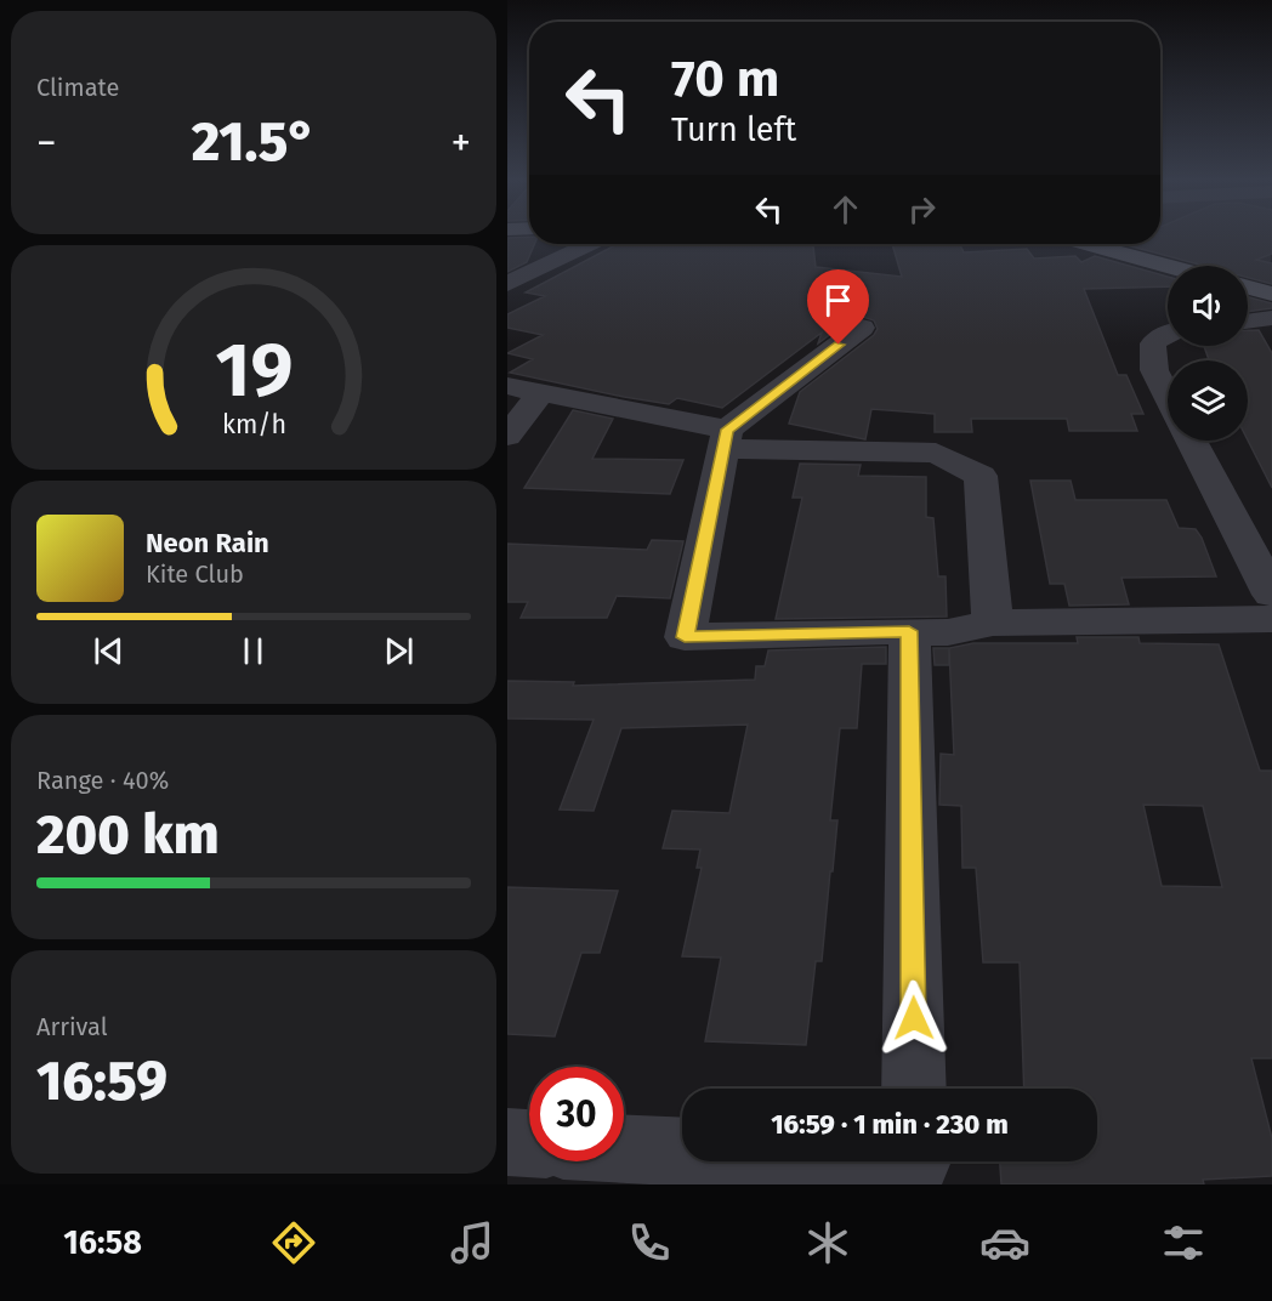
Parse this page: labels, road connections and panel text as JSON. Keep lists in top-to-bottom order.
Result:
{
  "page": {
    "tile": [
      "Climate",
      ["Range · 40%", "200 km"],
      ["Arrival", "16:59"]
    ],
    "turn": ["70 m", "Turn left"],
    "heat": ["−", "21.5°", "+"],
    "song": ["Neon Rain", "Kite Club"],
    "limit": "30",
    "trip": "16:59 · 1 min · 230 m",
    "tabs": "16:58",
    "gauge": ["19", "km/h"]
  }
}
